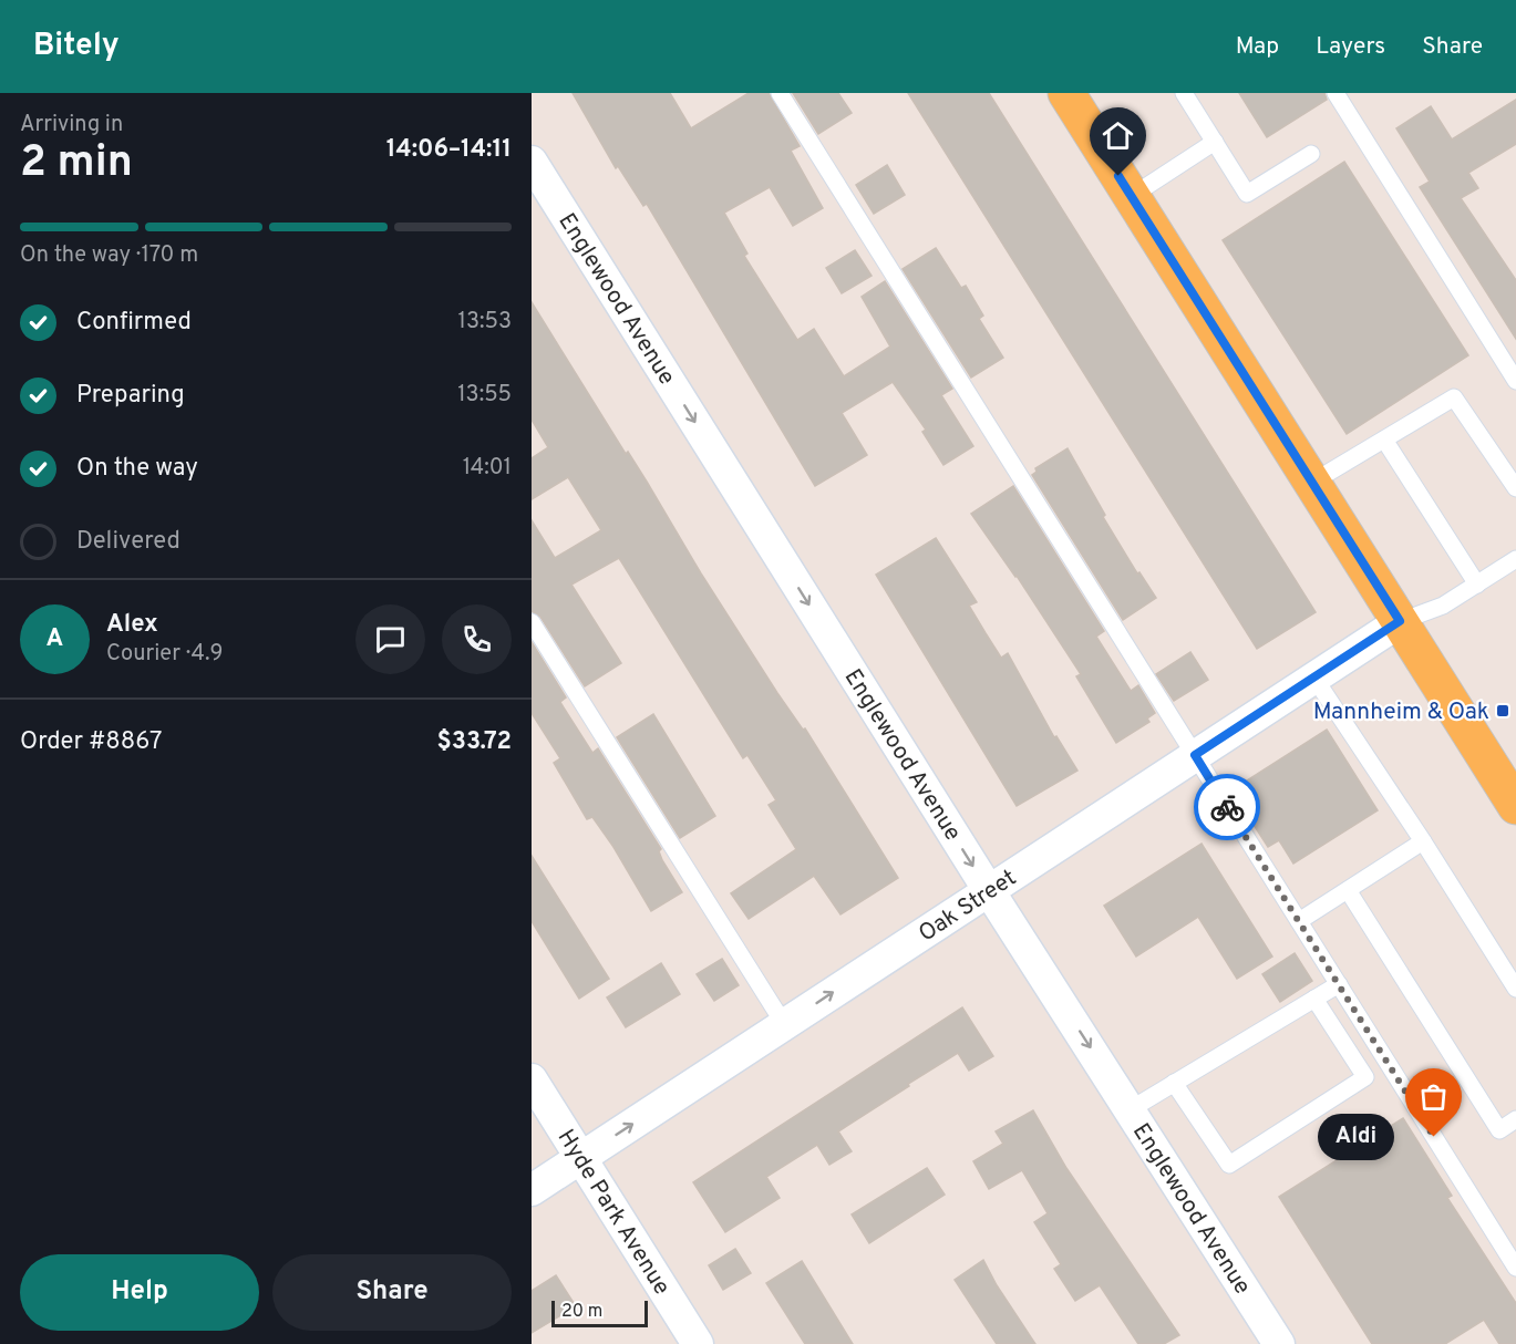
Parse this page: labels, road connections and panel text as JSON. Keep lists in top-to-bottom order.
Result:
{
  "streets": {
    "street": ["Englewood Avenue", "Oak Street", "Hyde Park Avenue"]
  },
  "crossings": [
    ["Englewood Avenue", "Oak Street"],
    ["Oak Street", "Hyde Park Avenue"]
  ],
  "one_way": ["Englewood Avenue", "Oak Street"],
  "places": {
    "transit": ["Mannheim & Oak"],
    "other": ["Aldi"]
  },
  "scale_bar": "20 m",
  "page": {
    "header": "Bitely",
    "nav": ["Map", "Layers", "Share"],
    "heading": ["2 min", "Arriving in", "14:06–14:11"],
    "panel": [
      "Alex",
      "Courier · 4.9",
      "Order #8867",
      "$33.72"
    ],
    "bar": "On the way · 170 m",
    "list": [
      ["Confirmed", "13:53"],
      ["Preparing", "13:55"],
      ["On the way", "14:01"],
      "Delivered"
    ],
    "round": "A",
    "bubble": "Aldi",
    "buttons": ["Help", "Share"],
    "scale": "20 m"
  }
}
